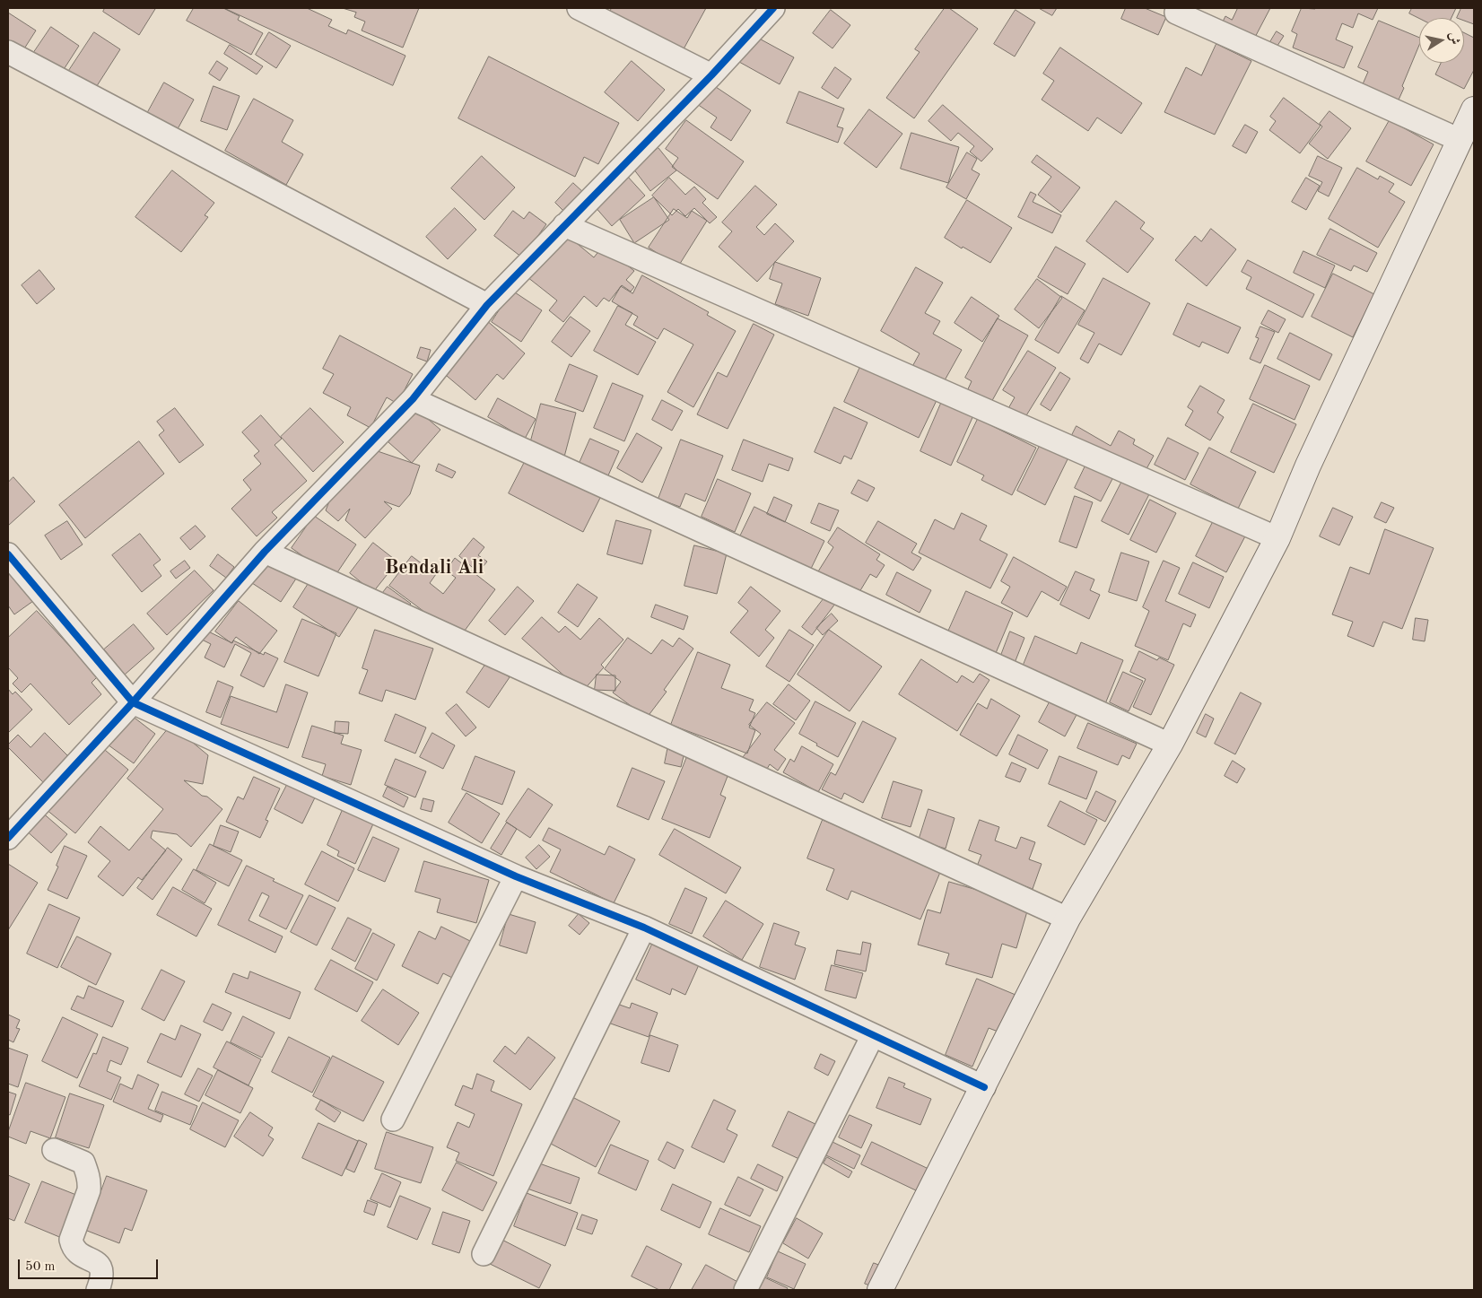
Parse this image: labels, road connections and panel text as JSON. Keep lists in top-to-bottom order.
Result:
{
  "districts": ["Bendali Ali"],
  "scale_bar": "50 m",
  "north": "right"
}
